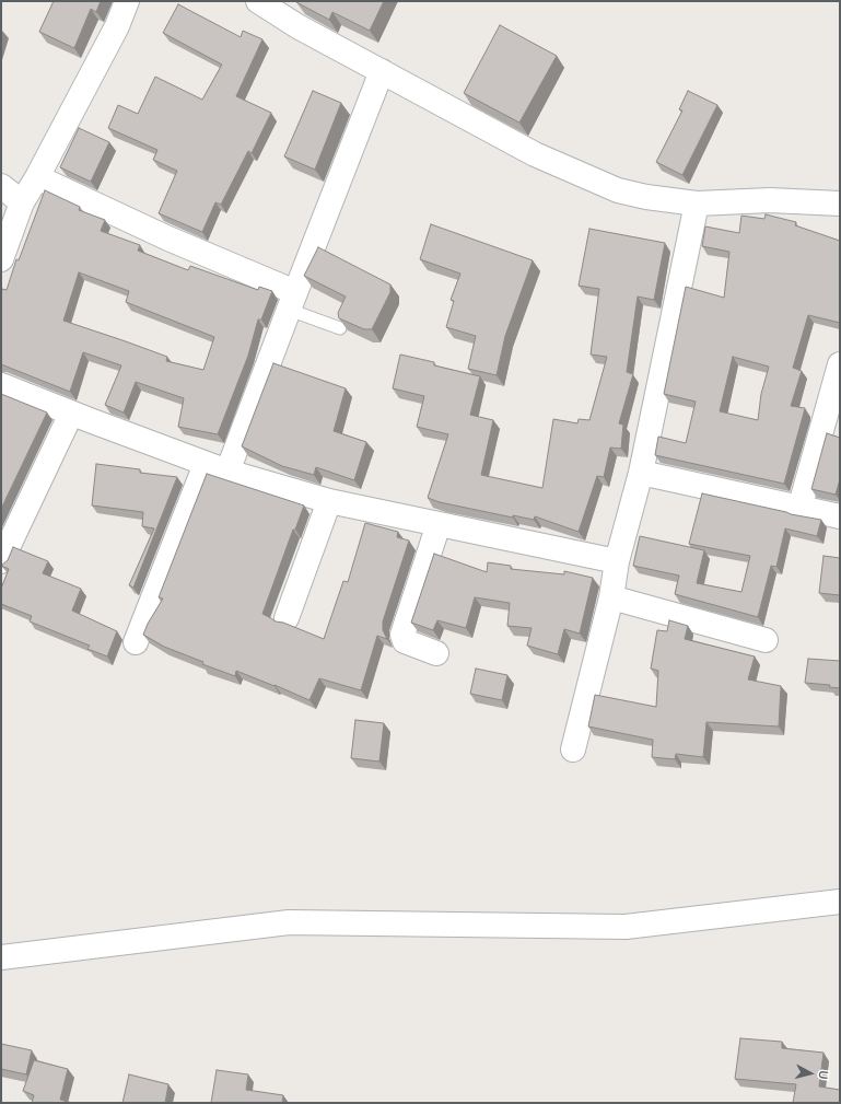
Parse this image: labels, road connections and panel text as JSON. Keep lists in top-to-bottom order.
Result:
{
  "north": "right"
}
